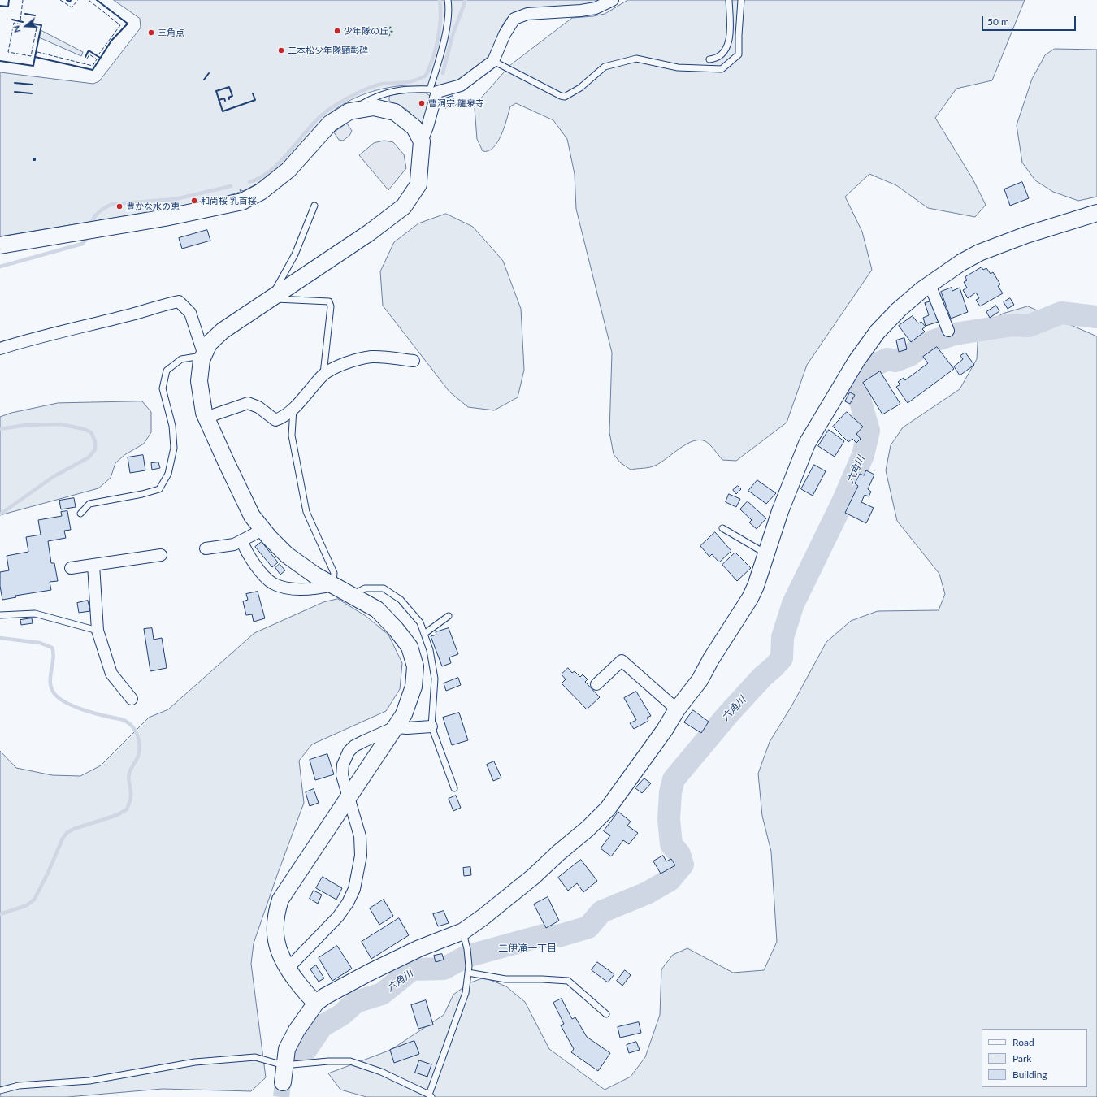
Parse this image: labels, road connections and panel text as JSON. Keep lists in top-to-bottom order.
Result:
{
  "districts": ["二伊滝一丁目"],
  "water": ["六角川"],
  "places": [
    "少年隊の丘",
    "三角点",
    "二本松少年隊顕彰碑",
    "曹洞宗 龍泉寺",
    "和尚桜 乳首桜",
    "豊かな水の恵"
  ],
  "legend": ["Road", "Park", "Building"],
  "scale_bar": "50 m",
  "north": "left"
}
